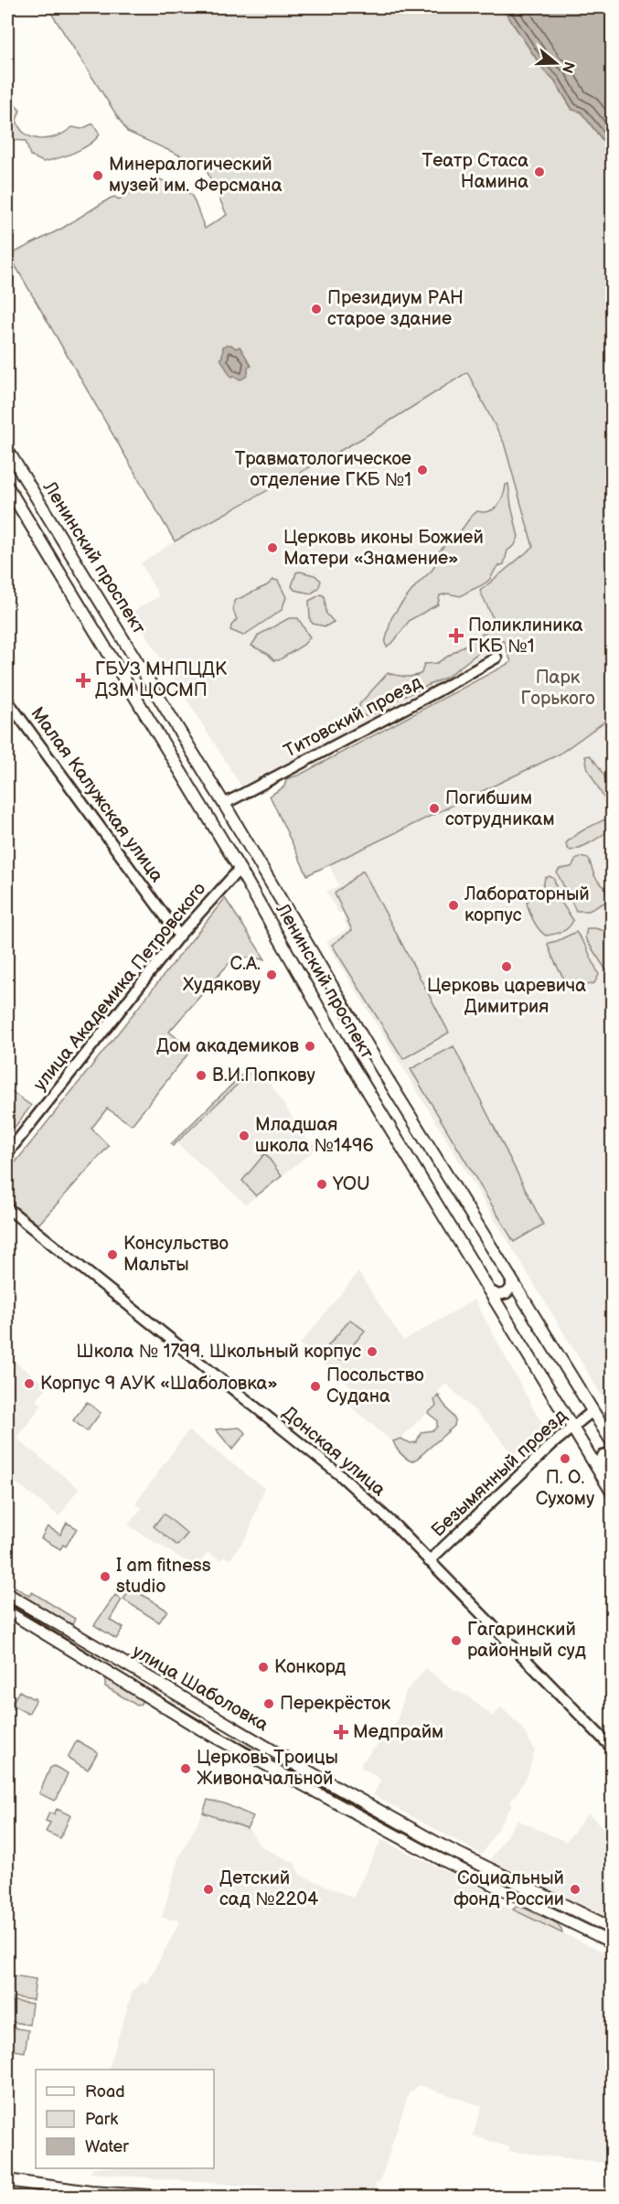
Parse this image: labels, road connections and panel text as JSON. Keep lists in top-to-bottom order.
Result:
{
  "streets": {
    "main road": ["Ленинский проспект", "улица Шаболовка"],
    "street": [
      "Титовский проезд",
      "Малая Калужская улица",
      "улица Академика Петровского",
      "Донская улица",
      "Безымянный проезд"
    ]
  },
  "crossings": [
    ["Ленинский проспект", "Титовский проезд"],
    ["Ленинский проспект", "улица Академика Петровского"],
    ["Ленинский проспект", "Безымянный проезд"],
    ["Малая Калужская улица", "улица Академика Петровского"],
    ["Донская улица", "Безымянный проезд"]
  ],
  "parks": ["Парк Горького"],
  "places": {
    "other": [
      "Театр Стаса Намина",
      "Минералогический музей им. Ферсмана",
      "Президиум РАН старое здание",
      "Травматологическое отделение ГКБ №1",
      "Церковь иконы Божией Матери «Знамение»",
      "Погибшим сотрудникам",
      "Лабораторный корпус",
      "Церковь царевича Димитрия",
      "С.А. Худякову",
      "Дом академиков",
      "В.И.Попкову",
      "Младшая школа №1496",
      "YOU",
      "Консульство Мальты",
      "Школа № 1799. Школьный корпус",
      "Корпус 9 АУК «Шаболовка»",
      "Посольство Судана",
      "П. О. Сухому",
      "I am fitness studio",
      "Гагаринский районный суд",
      "Конкорд",
      "Перекрёсток",
      "Церковь Троицы Живоначальной",
      "Детский сад №2204",
      "Социальный фонд России"
    ],
    "health": ["Поликлиника ГКБ №1", "ГБУЗ МНПЦДК ДЗМ ЦОСМП", "Медпрайм"]
  },
  "legend": ["Road", "Park", "Water"],
  "north": "right"
}
